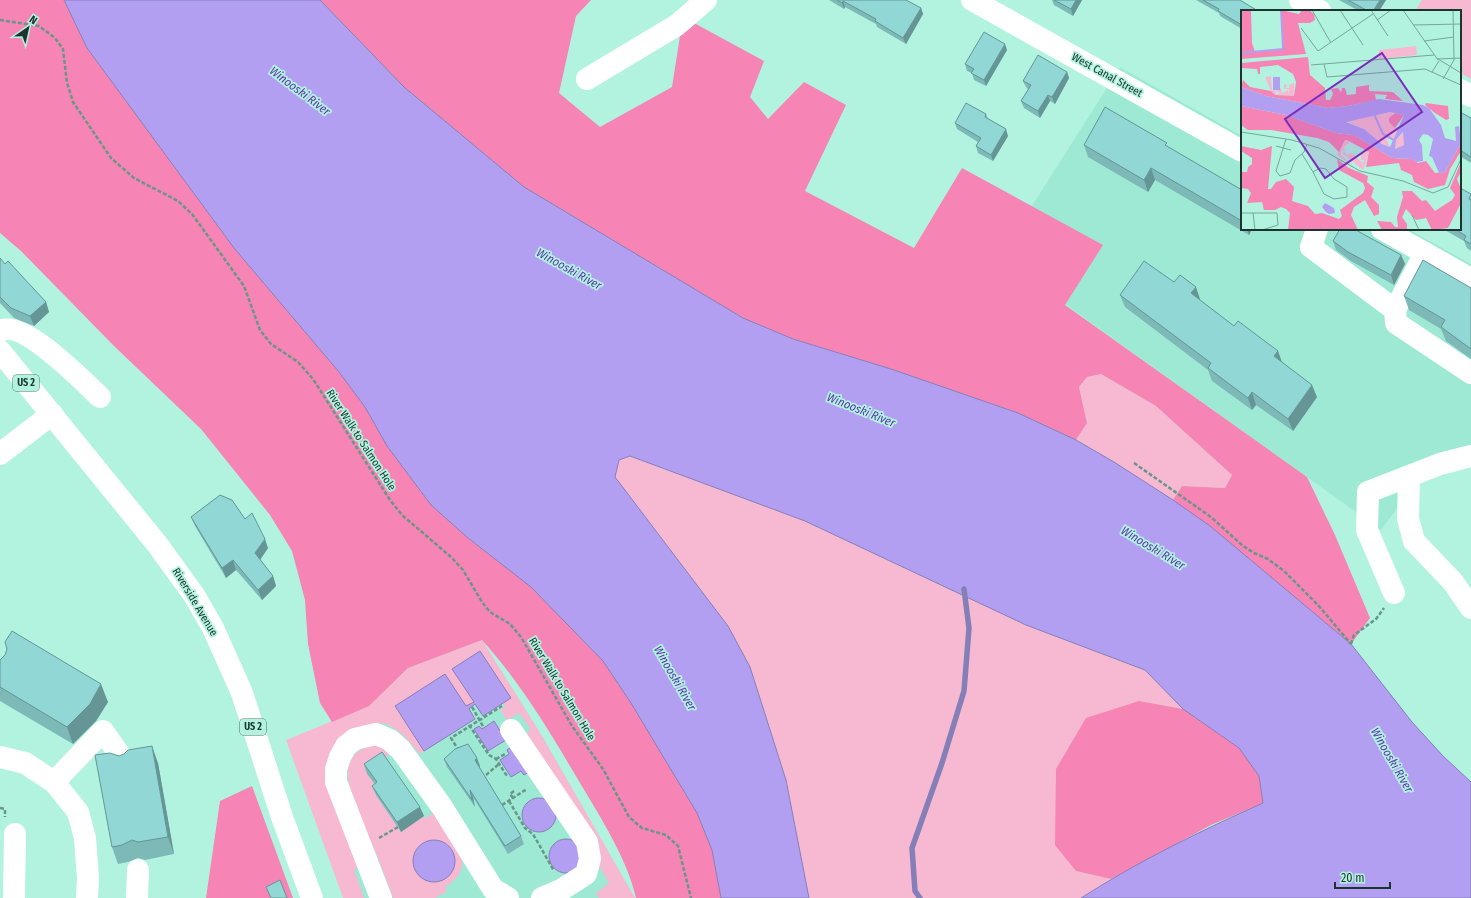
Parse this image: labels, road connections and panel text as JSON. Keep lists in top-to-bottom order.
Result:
{
  "streets": {
    "street": ["West Canal Street", "US 2", "Riverside Avenue"],
    "path": ["River Walk to Salmon Hole"]
  },
  "water": ["Winooski River"],
  "scale_bar": "20 m",
  "north": "top right"
}
